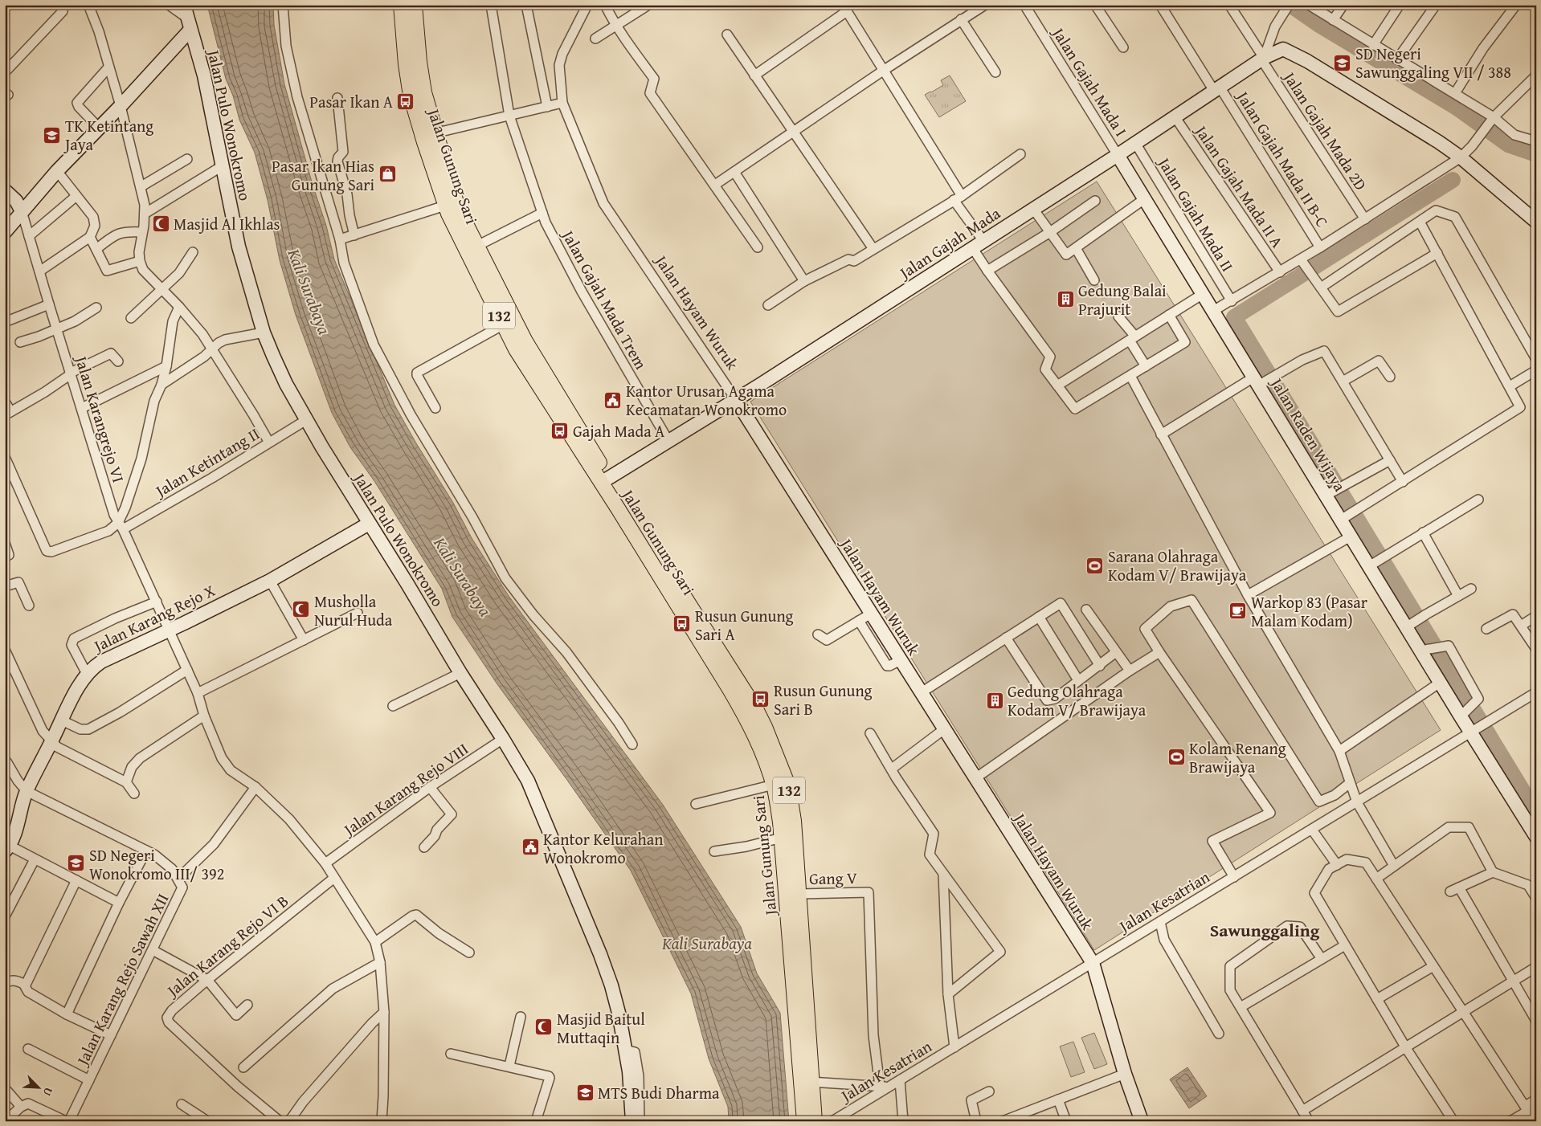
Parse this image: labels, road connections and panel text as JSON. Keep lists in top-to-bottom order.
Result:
{
  "streets": {
    "main road": ["Jalan Gunung Sari", "132"],
    "street": [
      "Jalan Gajah Mada I",
      "Jalan Pulo Wonokromo",
      "Jalan Gajah Mada 2D",
      "Jalan Gajah Mada II B-C",
      "Jalan Gajah Mada II A",
      "Jalan Gajah Mada II",
      "Jalan Gajah Mada",
      "Jalan Gajah Mada Trem",
      "Jalan Hayam Wuruk",
      "Jalan Karangrejo VI",
      "Jalan Raden Wijaya",
      "Jalan Ketintang II",
      "Jalan Karang Rejo X",
      "Jalan Karang Rejo VIII",
      "Gang V",
      "Jalan Kesatrian",
      "Jalan Karang Rejo VI B",
      "Jalan Karang Rejo Sawah XII"
    ]
  },
  "crossings": [
    ["Jalan Gajah Mada I", "Jalan Gajah Mada"],
    ["Jalan Gajah Mada I", "Jalan Raden Wijaya"],
    ["Jalan Pulo Wonokromo", "Jalan Ketintang II"],
    ["Jalan Pulo Wonokromo", "Jalan Karang Rejo X"],
    ["Jalan Pulo Wonokromo", "Jalan Karang Rejo VIII"],
    ["Jalan Gajah Mada 2D", "Jalan Gajah Mada"],
    ["Jalan Gajah Mada II B-C", "Jalan Gajah Mada"],
    ["Jalan Gunung Sari", "Jalan Gajah Mada"],
    ["Jalan Gunung Sari", "Gang V"],
    ["Jalan Gajah Mada II A", "Jalan Gajah Mada"],
    ["Jalan Gajah Mada II", "Jalan Gajah Mada"],
    ["Jalan Gajah Mada", "Jalan Gajah Mada Trem"],
    ["Jalan Gajah Mada", "Jalan Hayam Wuruk"],
    ["Jalan Gajah Mada", "Jalan Raden Wijaya"],
    ["Jalan Hayam Wuruk", "Jalan Kesatrian"],
    ["Jalan Karangrejo VI", "Jalan Ketintang II"],
    ["Jalan Karangrejo VI", "Jalan Karang Rejo X"],
    ["Jalan Karangrejo VI", "Jalan Karang Rejo VIII"],
    ["Jalan Karangrejo VI", "Jalan Karang Rejo VI B"],
    ["Jalan Raden Wijaya", "Jalan Kesatrian"],
    ["Jalan Karang Rejo X", "Jalan Karang Rejo Sawah XII"],
    ["Gang V", "Jalan Kesatrian"]
  ],
  "districts": ["Sawunggaling"],
  "water": ["Kali Surabaya"],
  "places": {
    "school or university": [
      "SD Negeri Sawunggaling VII / 388",
      "TK Ketintang Jaya",
      "SD Negeri Wonokromo III/ 392",
      "MTS Budi Dharma"
    ],
    "bus stop": [
      "Pasar Ikan A",
      "Gajah Mada A",
      "Rusun Gunung Sari A",
      "Rusun Gunung Sari B"
    ],
    "shop": ["Pasar Ikan Hias Gunung Sari"],
    "mosque": ["Masjid Al Ikhlas", "Musholla Nurul Huda", "Masjid Baitul Muttaqin"],
    "building": ["Gedung Balai Prajurit", "Gedung Olahraga Kodam V/ Brawijaya"],
    "public building": ["Kantor Urusan Agama Kecamatan Wonokromo", "Kantor Kelurahan Wonokromo"],
    "sports": ["Sarana Olahraga Kodam V/ Brawijaya", "Kolam Renang Brawijaya"],
    "cafe": ["Warkop 83 (Pasar Malam Kodam)"]
  },
  "north": "bottom right"
}
